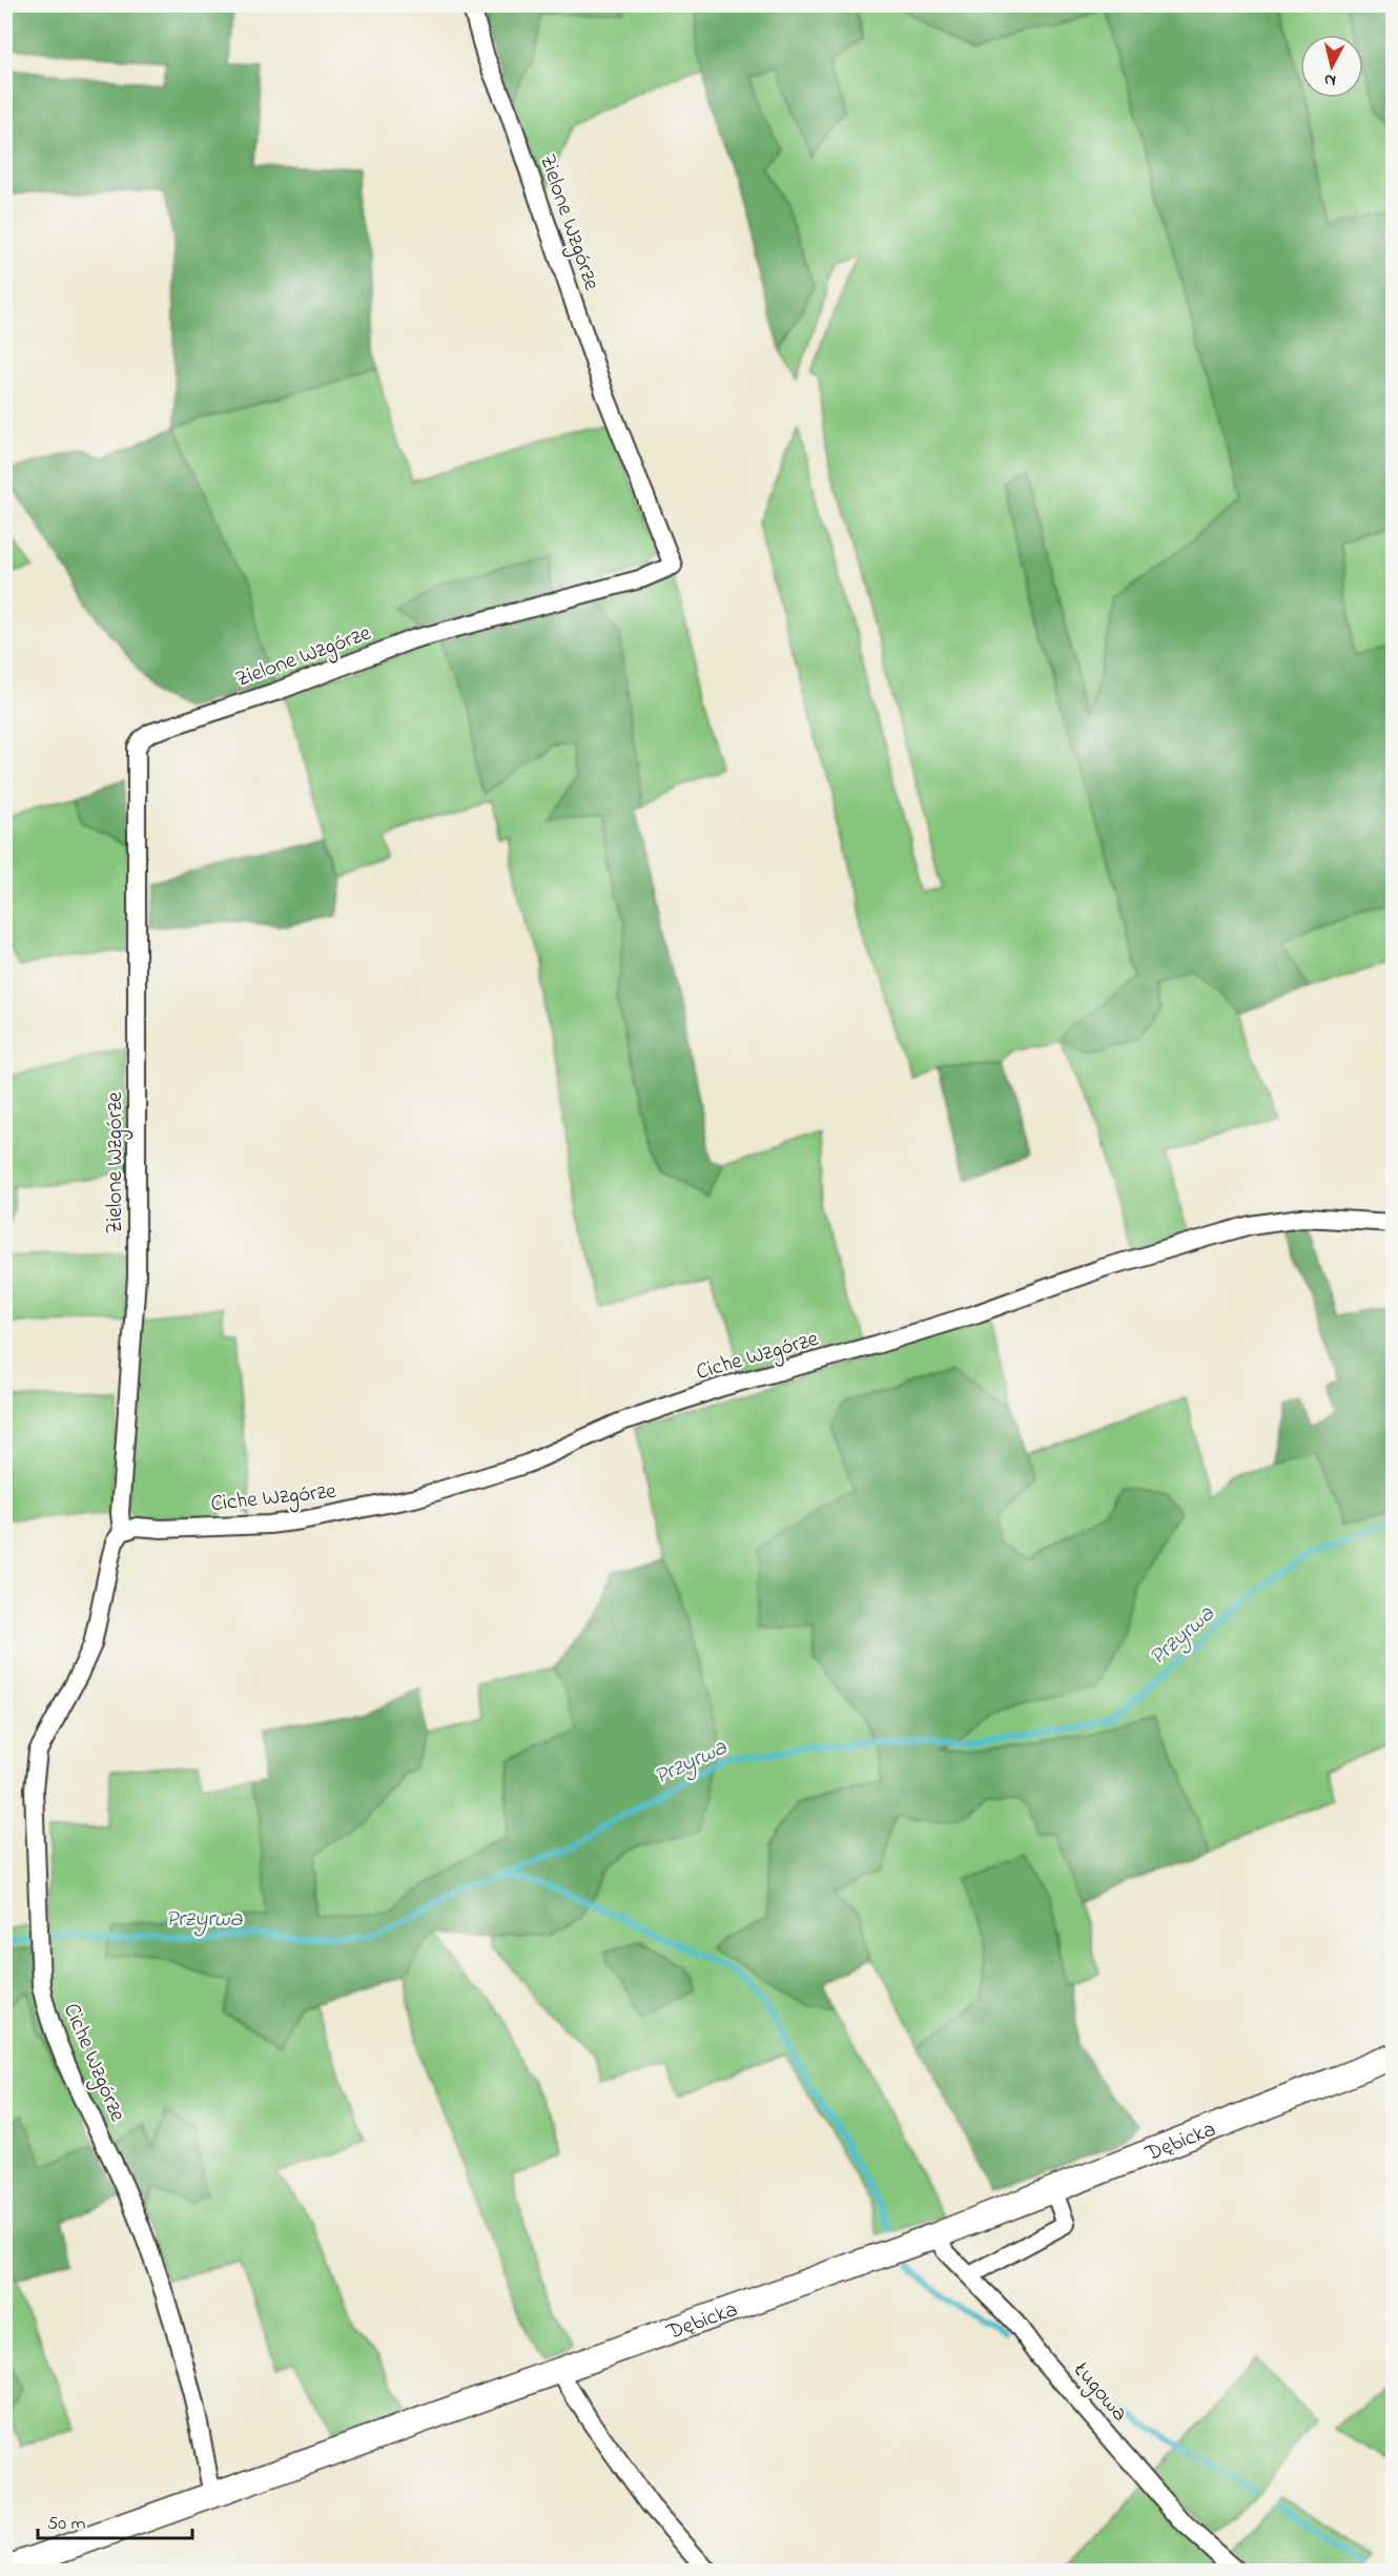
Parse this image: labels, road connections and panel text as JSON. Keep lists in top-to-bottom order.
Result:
{
  "streets": {
    "street": [
      "Zielone Wzgórze",
      "Ciche Wzgórze",
      "Dębicka",
      "Ługowa"
    ]
  },
  "crossings": [
    ["Zielone Wzgórze", "Ciche Wzgórze"],
    ["Ciche Wzgórze", "Dębicka"],
    ["Dębicka", "Ługowa"]
  ],
  "water": ["Przyrwa"],
  "scale_bar": "50 m",
  "north": "bottom"
}
